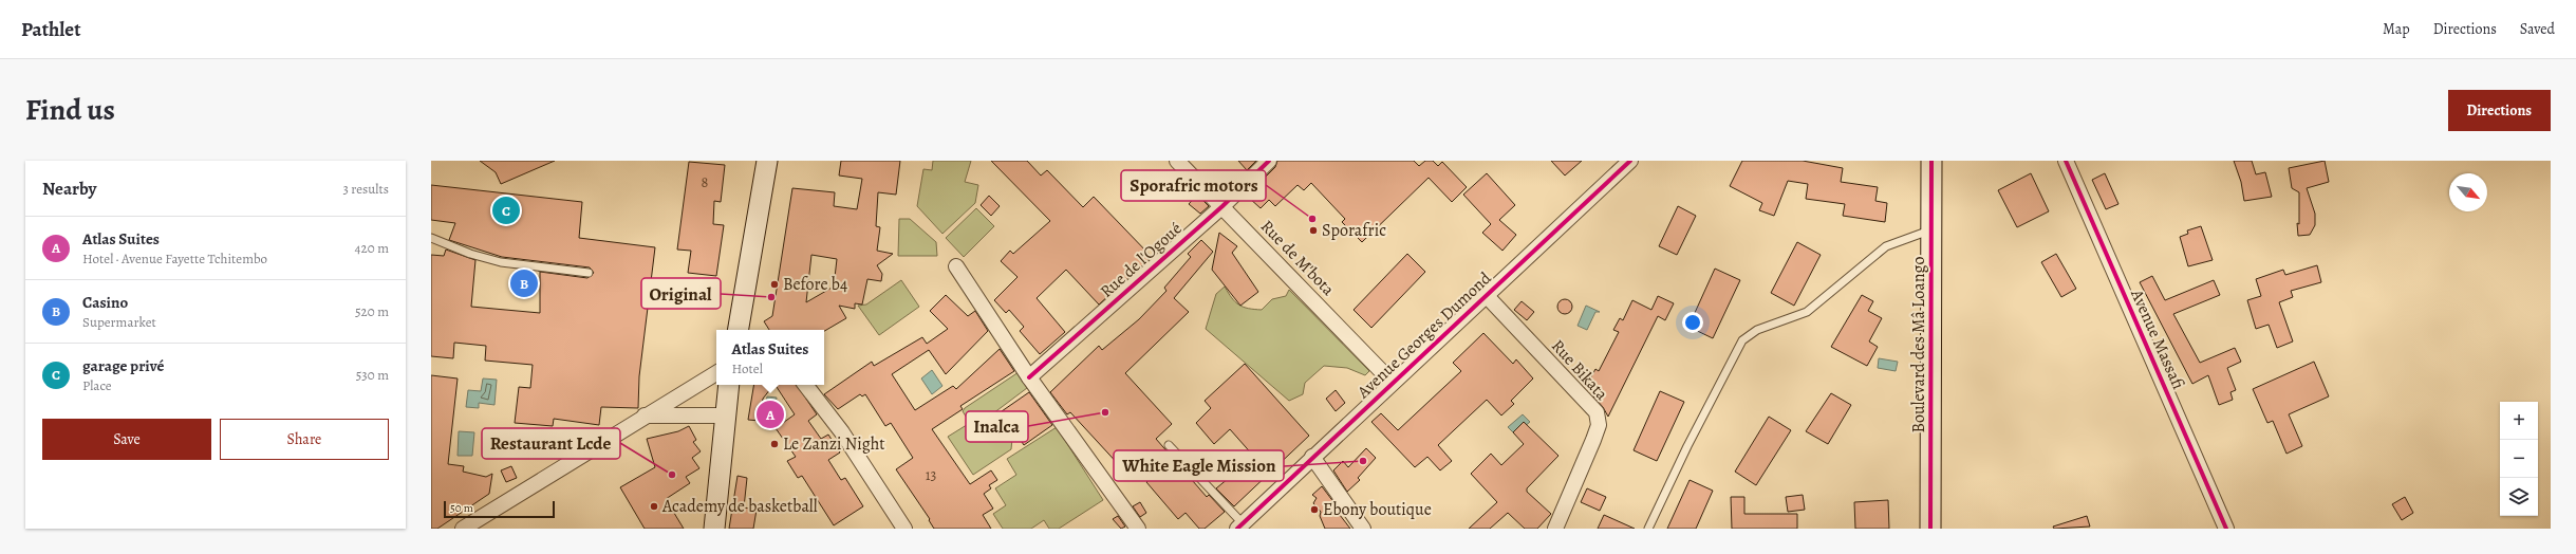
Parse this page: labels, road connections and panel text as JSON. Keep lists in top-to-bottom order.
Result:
{
  "streets": {
    "street": [
      "Rue de M'bota",
      "Rue de l'Ogoué",
      "Avenue Georges Dumond",
      "Avenue Massafi",
      "Boulevard des Mâ Loango",
      "Rue Bikata"
    ]
  },
  "crossings": [
    ["Rue de M'bota", "Rue de l'Ogoué"],
    ["Rue de M'bota", "Avenue Georges Dumond"],
    ["Avenue Georges Dumond", "Rue Bikata"]
  ],
  "places": [
    "Sporafric motors",
    "Sporafric",
    "Before b4",
    "Original",
    "Inalca",
    "Le Zanzi Night",
    "White Eagle Mission",
    "Restaurant Lcde",
    "Academy de basketball",
    "Ebony boutique"
  ],
  "house_numbers": ["8", "13"],
  "scale_bar": "50 m",
  "north": "bottom right",
  "page": {
    "header": "Pathlet",
    "nav": ["Map", "Directions", "Saved"],
    "title": "Find us",
    "buttons": [
      "Directions",
      ["Save", "Share"]
    ],
    "heading": ["Nearby", "3 results"],
    "pins": ["C", "B", "A"],
    "list": [
      {
        "mark": "A",
        "name": "Atlas Suites",
        "note": "Hotel · Avenue Fayette Tchitembo",
        "value": "420 m"
      },
      {
        "mark": "B",
        "name": "Casino",
        "note": "Supermarket",
        "value": "520 m"
      },
      {
        "mark": "C",
        "name": "garage privé",
        "note": "Place",
        "value": "530 m"
      }
    ],
    "popup": ["Atlas Suites", "Hotel"],
    "map_buttons": ["+", "−"],
    "scale": "50 m"
  }
}
